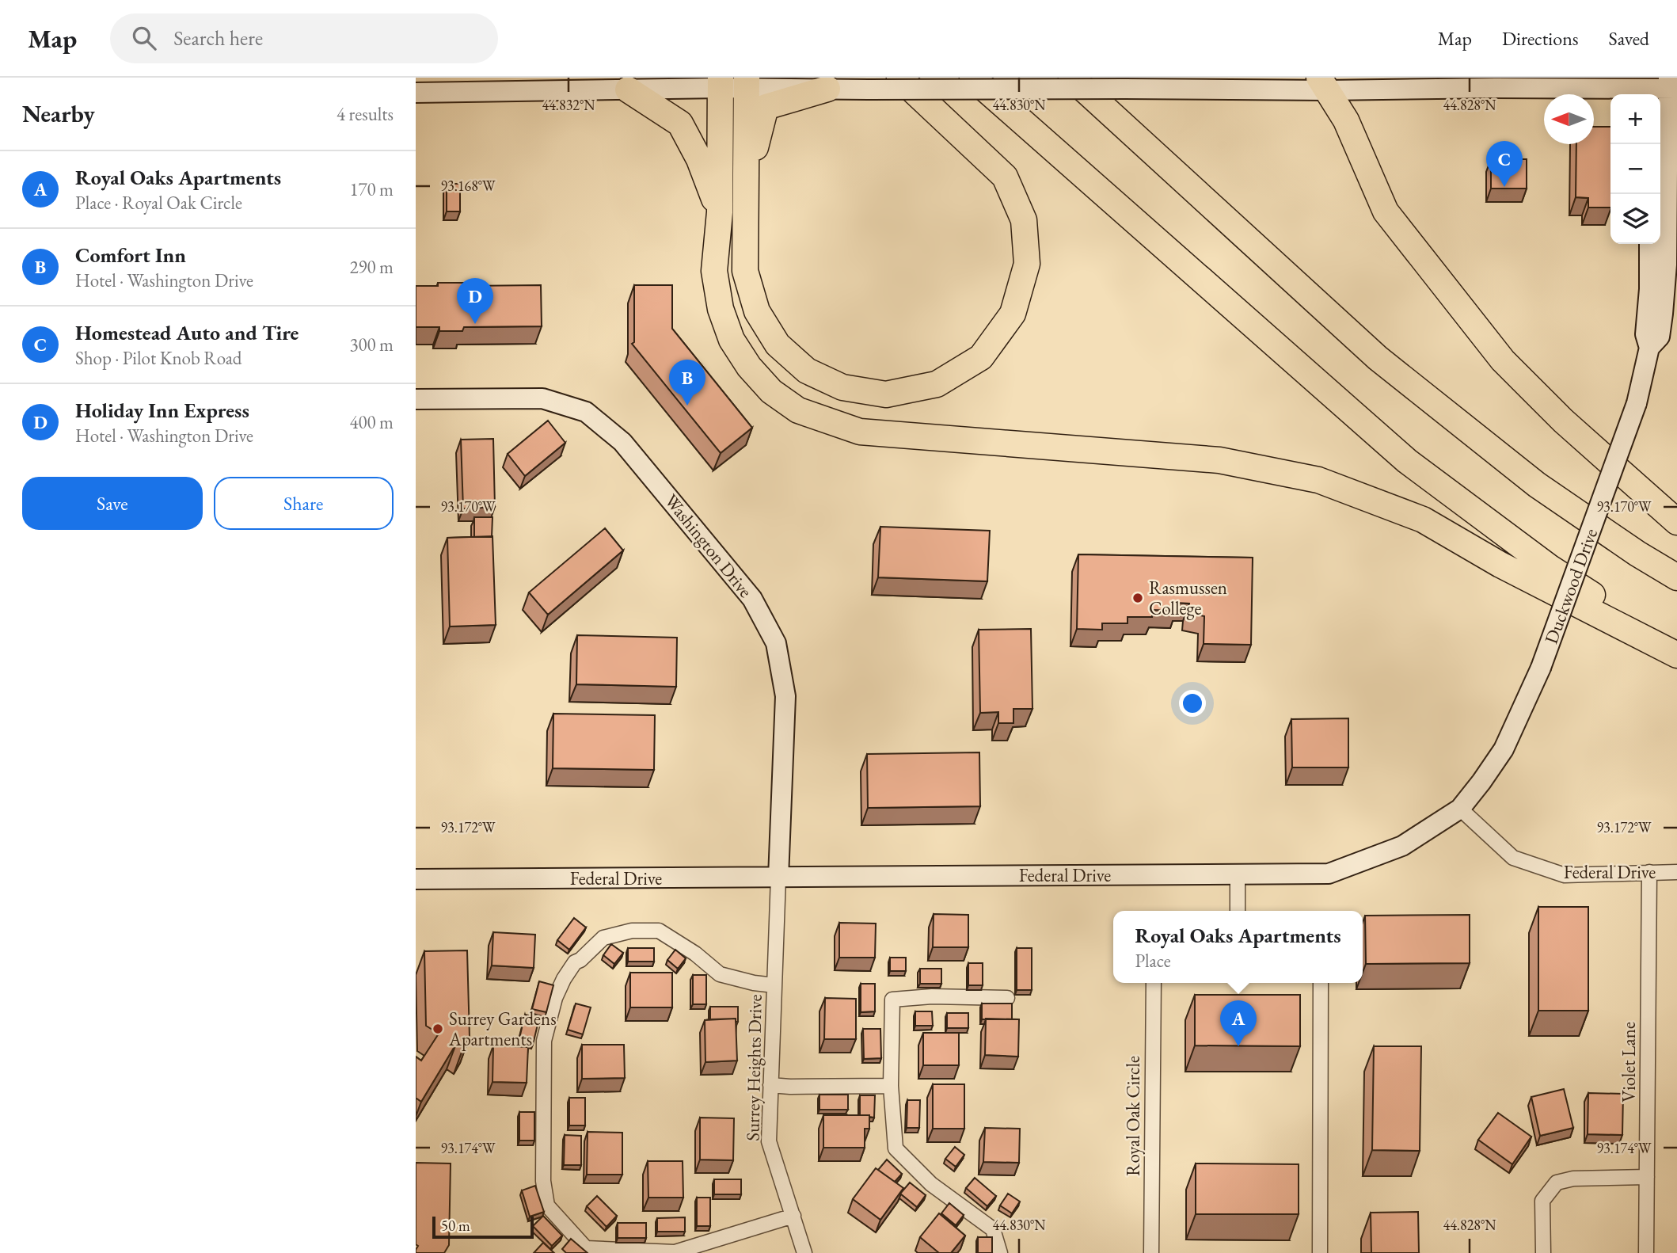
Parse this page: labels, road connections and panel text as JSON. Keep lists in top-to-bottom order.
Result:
{
  "streets": {
    "street": [
      "Washington Drive",
      "Duckwood Drive",
      "Federal Drive",
      "Violet Lane",
      "Surrey Heights Drive",
      "Royal Oak Circle"
    ]
  },
  "crossings": [
    ["Washington Drive", "Federal Drive"],
    ["Washington Drive", "Surrey Heights Drive"],
    ["Duckwood Drive", "Federal Drive"],
    ["Federal Drive", "Violet Lane"],
    ["Federal Drive", "Surrey Heights Drive"]
  ],
  "places": ["Rasmussen College", "Surrey Gardens Apartments"],
  "scale_bar": "50 m",
  "north": "left",
  "page": {
    "header": "Map",
    "search": "Search here",
    "nav": ["Map", "Directions", "Saved"],
    "heading": ["Nearby", "4 results"],
    "map_buttons": ["+", "−"],
    "pins": [
      "C",
      "D",
      "B",
      "A"
    ],
    "list": [
      {
        "mark": "A",
        "name": "Royal Oaks Apartments",
        "note": "Place · Royal Oak Circle",
        "value": "170 m"
      },
      {
        "mark": "B",
        "name": "Comfort Inn",
        "note": "Hotel · Washington Drive",
        "value": "290 m"
      },
      {
        "mark": "C",
        "name": "Homestead Auto and Tire",
        "note": "Shop · Pilot Knob Road",
        "value": "300 m"
      },
      {
        "mark": "D",
        "name": "Holiday Inn Express",
        "note": "Hotel · Washington Drive",
        "value": "400 m"
      }
    ],
    "buttons": ["Save", "Share"],
    "popup": ["Royal Oaks Apartments", "Place"],
    "scale": "50 m"
  },
  "coordinates": [
    "44.832°N",
    "44.830°N",
    "44.828°N",
    "93.168°W",
    "93.170°W",
    "93.172°W",
    "93.174°W"
  ]
}
